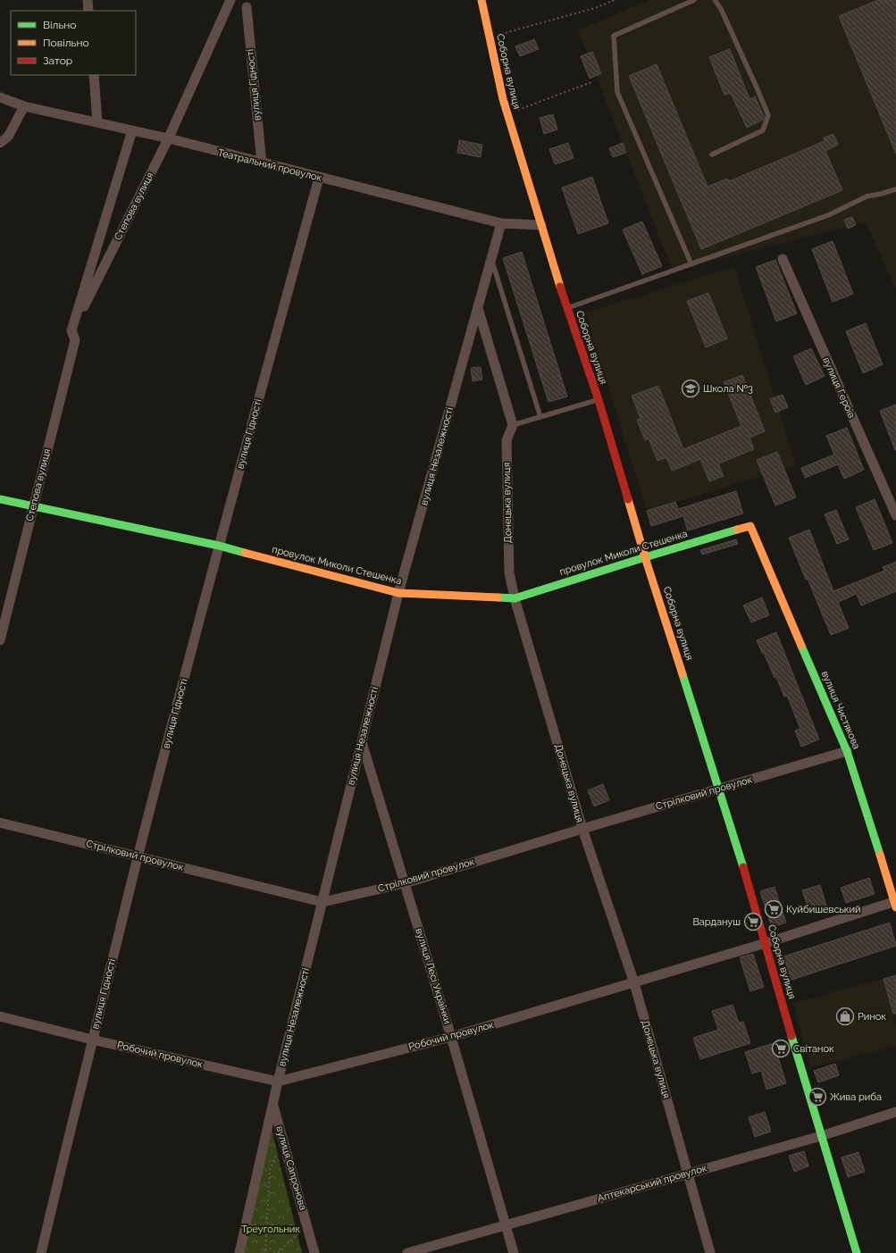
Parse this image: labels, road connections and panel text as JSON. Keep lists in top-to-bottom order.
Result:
{
  "streets": {
    "street": [
      "Соборна вулиця",
      "вулиця Гідності",
      "Театральний провулок",
      "Степова вулиця",
      "вулиця Героїв",
      "вулиця Незалежності",
      "Донецька вулиця",
      "провулок Миколи Стешенка",
      "вулиця Чистякова",
      "Стрілковий провулок",
      "вулиця Лесі Українки",
      "Робочий провулок",
      "вулиця Сапронова",
      "Аптекарський провулок"
    ]
  },
  "crossings": [
    ["Соборна вулиця", "Театральний провулок"],
    ["Соборна вулиця", "провулок Миколи Стешенка"],
    ["Соборна вулиця", "Стрілковий провулок"],
    ["Соборна вулиця", "Робочий провулок"],
    ["Соборна вулиця", "Аптекарський провулок"],
    ["вулиця Гідності", "Театральний провулок"],
    ["вулиця Гідності", "провулок Миколи Стешенка"],
    ["вулиця Гідності", "Стрілковий провулок"],
    ["вулиця Гідності", "Робочий провулок"],
    ["Театральний провулок", "Степова вулиця"],
    ["Театральний провулок", "вулиця Незалежності"],
    ["Степова вулиця", "провулок Миколи Стешенка"],
    ["вулиця Незалежності", "провулок Миколи Стешенка"],
    ["вулиця Незалежності", "Стрілковий провулок"],
    ["вулиця Незалежності", "вулиця Лесі Українки"],
    ["вулиця Незалежності", "Робочий провулок"],
    ["вулиця Незалежності", "вулиця Сапронова"],
    ["Донецька вулиця", "провулок Миколи Стешенка"],
    ["Донецька вулиця", "Стрілковий провулок"],
    ["Донецька вулиця", "Робочий провулок"],
    ["Донецька вулиця", "Аптекарський провулок"],
    ["провулок Миколи Стешенка", "вулиця Чистякова"],
    ["вулиця Чистякова", "Стрілковий провулок"],
    ["вулиця Чистякова", "Робочий провулок"],
    ["Стрілковий провулок", "вулиця Лесі Українки"],
    ["вулиця Лесі Українки", "Робочий провулок"],
    ["вулиця Лесі Українки", "Аптекарський провулок"]
  ],
  "parks": ["Треугольник"],
  "places": {
    "school or university": ["Школа №3"],
    "supermarket": [
      "Куйбишевський",
      "Вардануш",
      "Світанок",
      "Жива риба"
    ],
    "shop": ["Ринок"]
  },
  "legend": ["Вільно", "Повільно", "Затор"]
}
